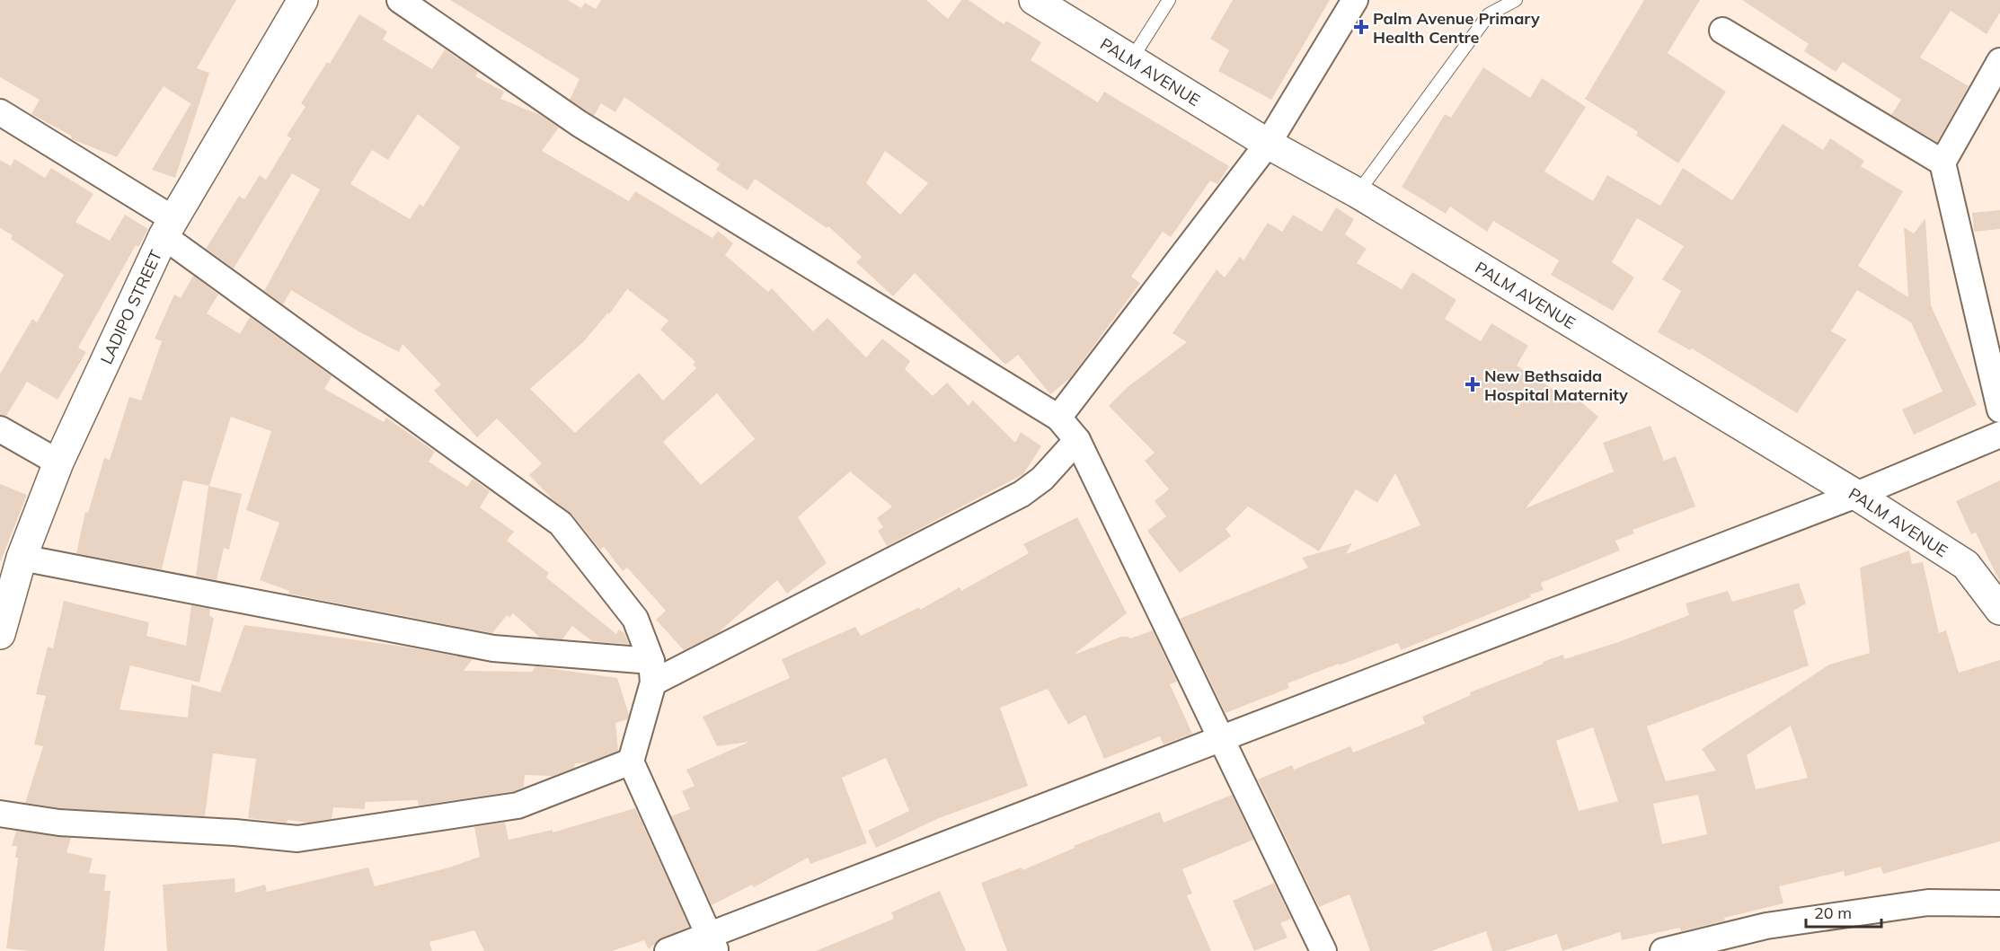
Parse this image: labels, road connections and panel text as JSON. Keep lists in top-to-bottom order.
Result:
{
  "streets": {
    "street": ["PALM AVENUE", "LADIPO STREET"]
  },
  "places": {
    "health": ["Palm Avenue Primary Health Centre", "New Bethsaida Hospital Maternity"]
  },
  "scale_bar": "20 m"
}
